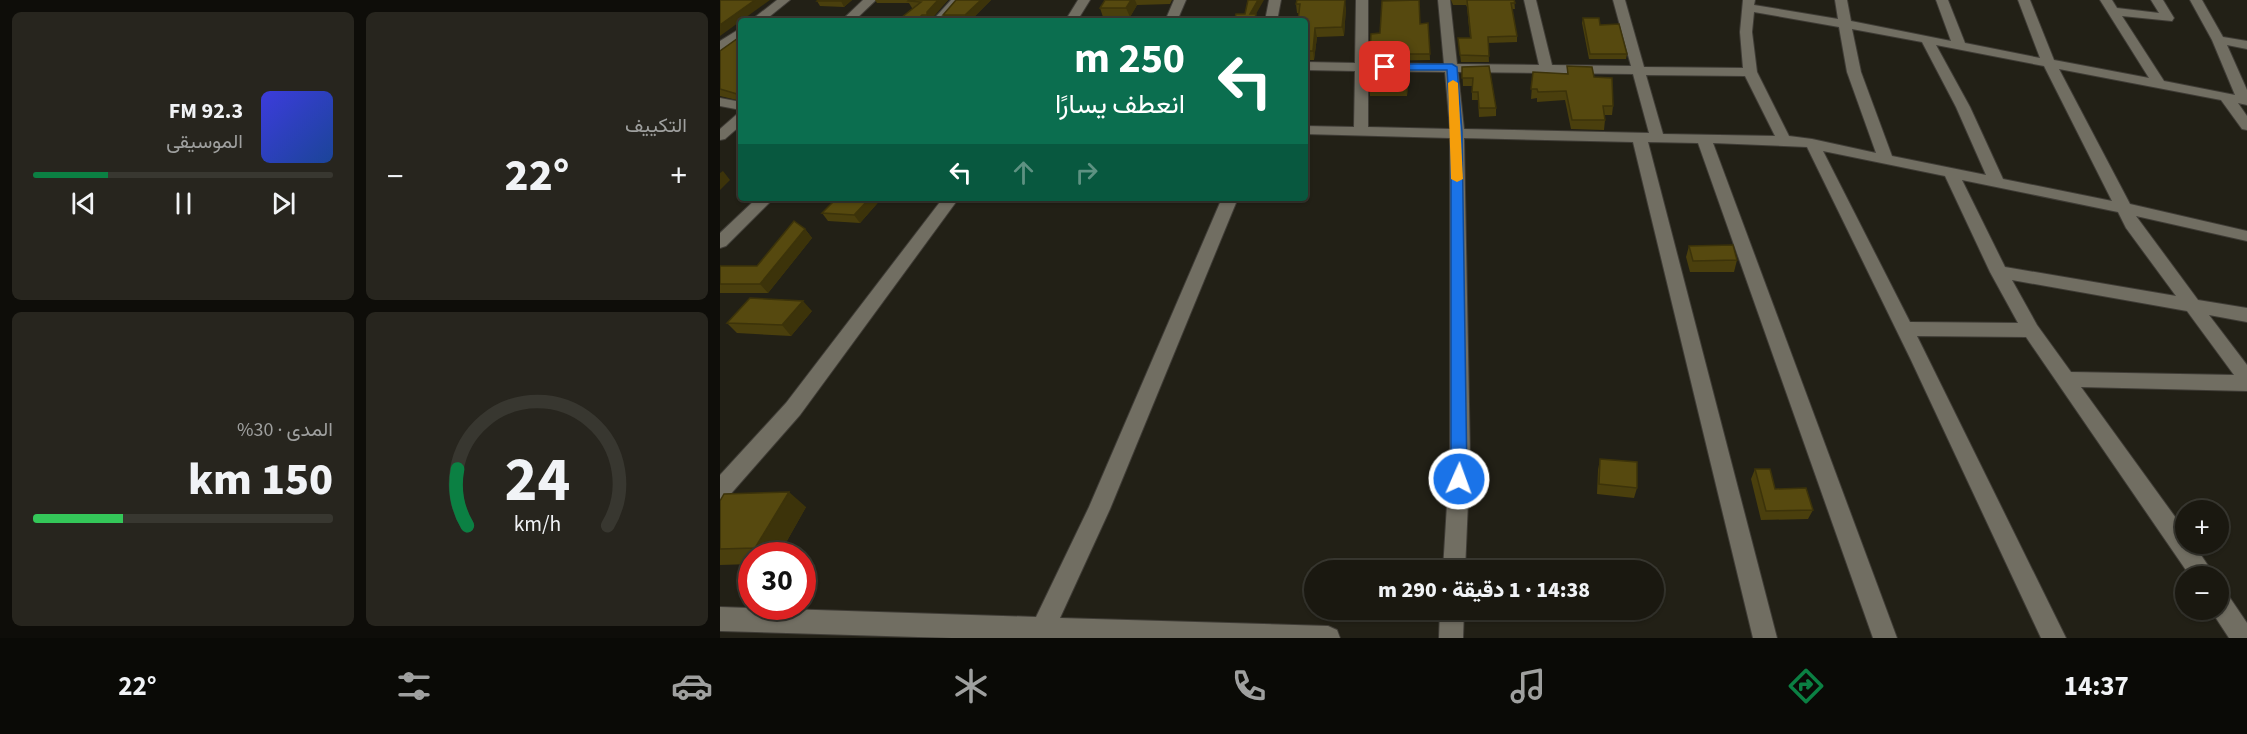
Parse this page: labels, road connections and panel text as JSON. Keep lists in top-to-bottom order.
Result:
{
  "page": {
    "tile": [
      "التكييف",
      ["المدى · 30%", "150 km"]
    ],
    "turn": ["250 m", "انعطف يسارًا"],
    "song": ["92.3 FM", "الموسيقى"],
    "heat": ["−", "22°", "+"],
    "map_buttons": ["+", "−"],
    "limit": "30",
    "trip": "14:38 · 1 دقيقة · 290 m",
    "tabs": ["14:37", "22°"],
    "gauge": ["24", "km/h"]
  }
}
